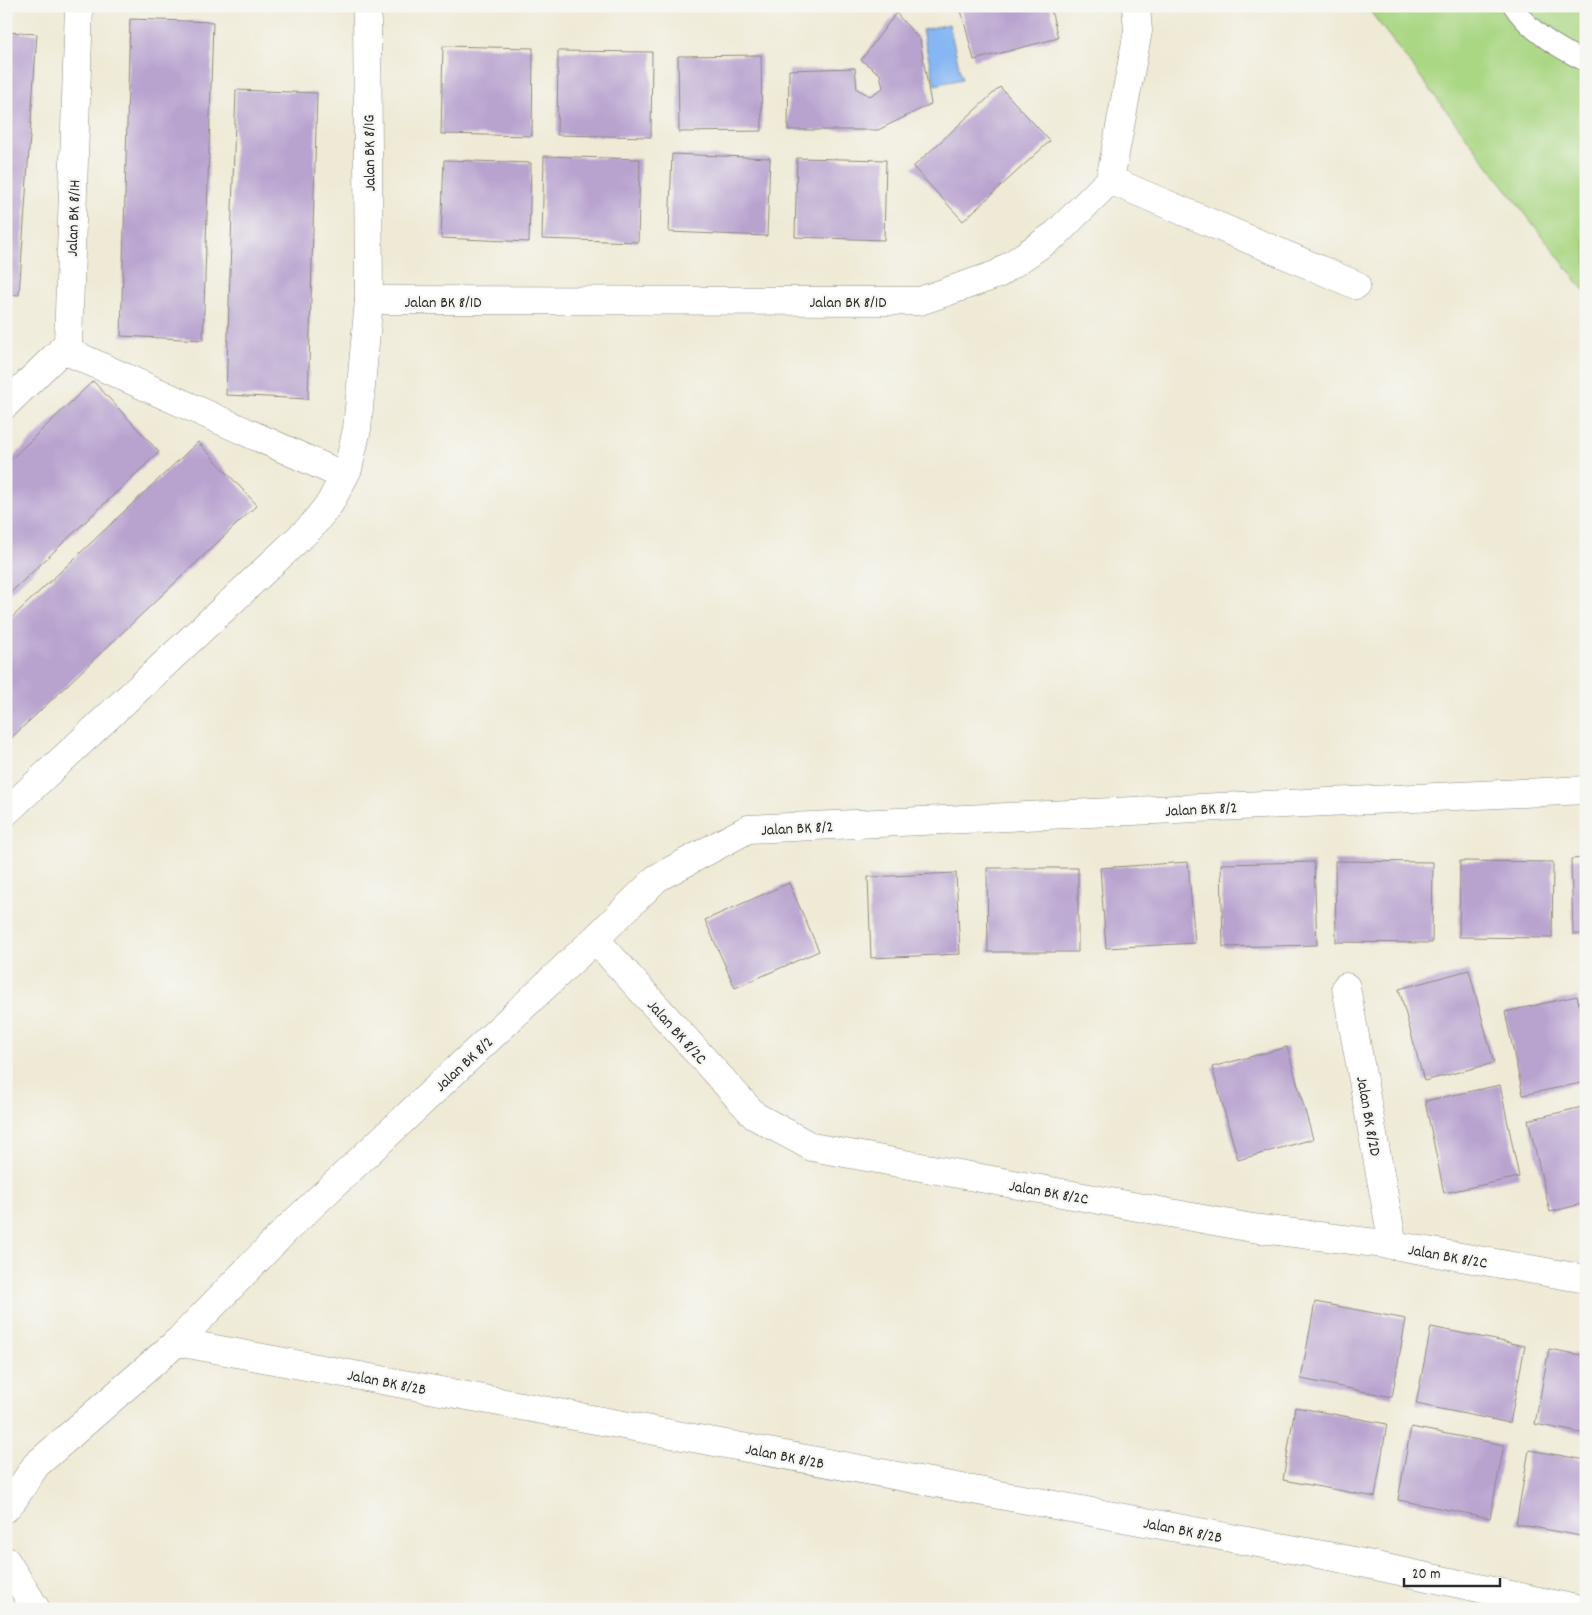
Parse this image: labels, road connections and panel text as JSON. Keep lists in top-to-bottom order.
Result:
{
  "streets": {
    "street": [
      "Jalan BK 8/1G",
      "Jalan BK 8/1H",
      "Jalan BK 8/1D",
      "Jalan BK 8/2",
      "Jalan BK 8/2C",
      "Jalan BK 8/2D",
      "Jalan BK 8/2B"
    ]
  },
  "crossings": [
    ["Jalan BK 8/1G", "Jalan BK 8/1D"],
    ["Jalan BK 8/2", "Jalan BK 8/2C"],
    ["Jalan BK 8/2", "Jalan BK 8/2B"],
    ["Jalan BK 8/2C", "Jalan BK 8/2D"]
  ],
  "scale_bar": "20 m"
}
